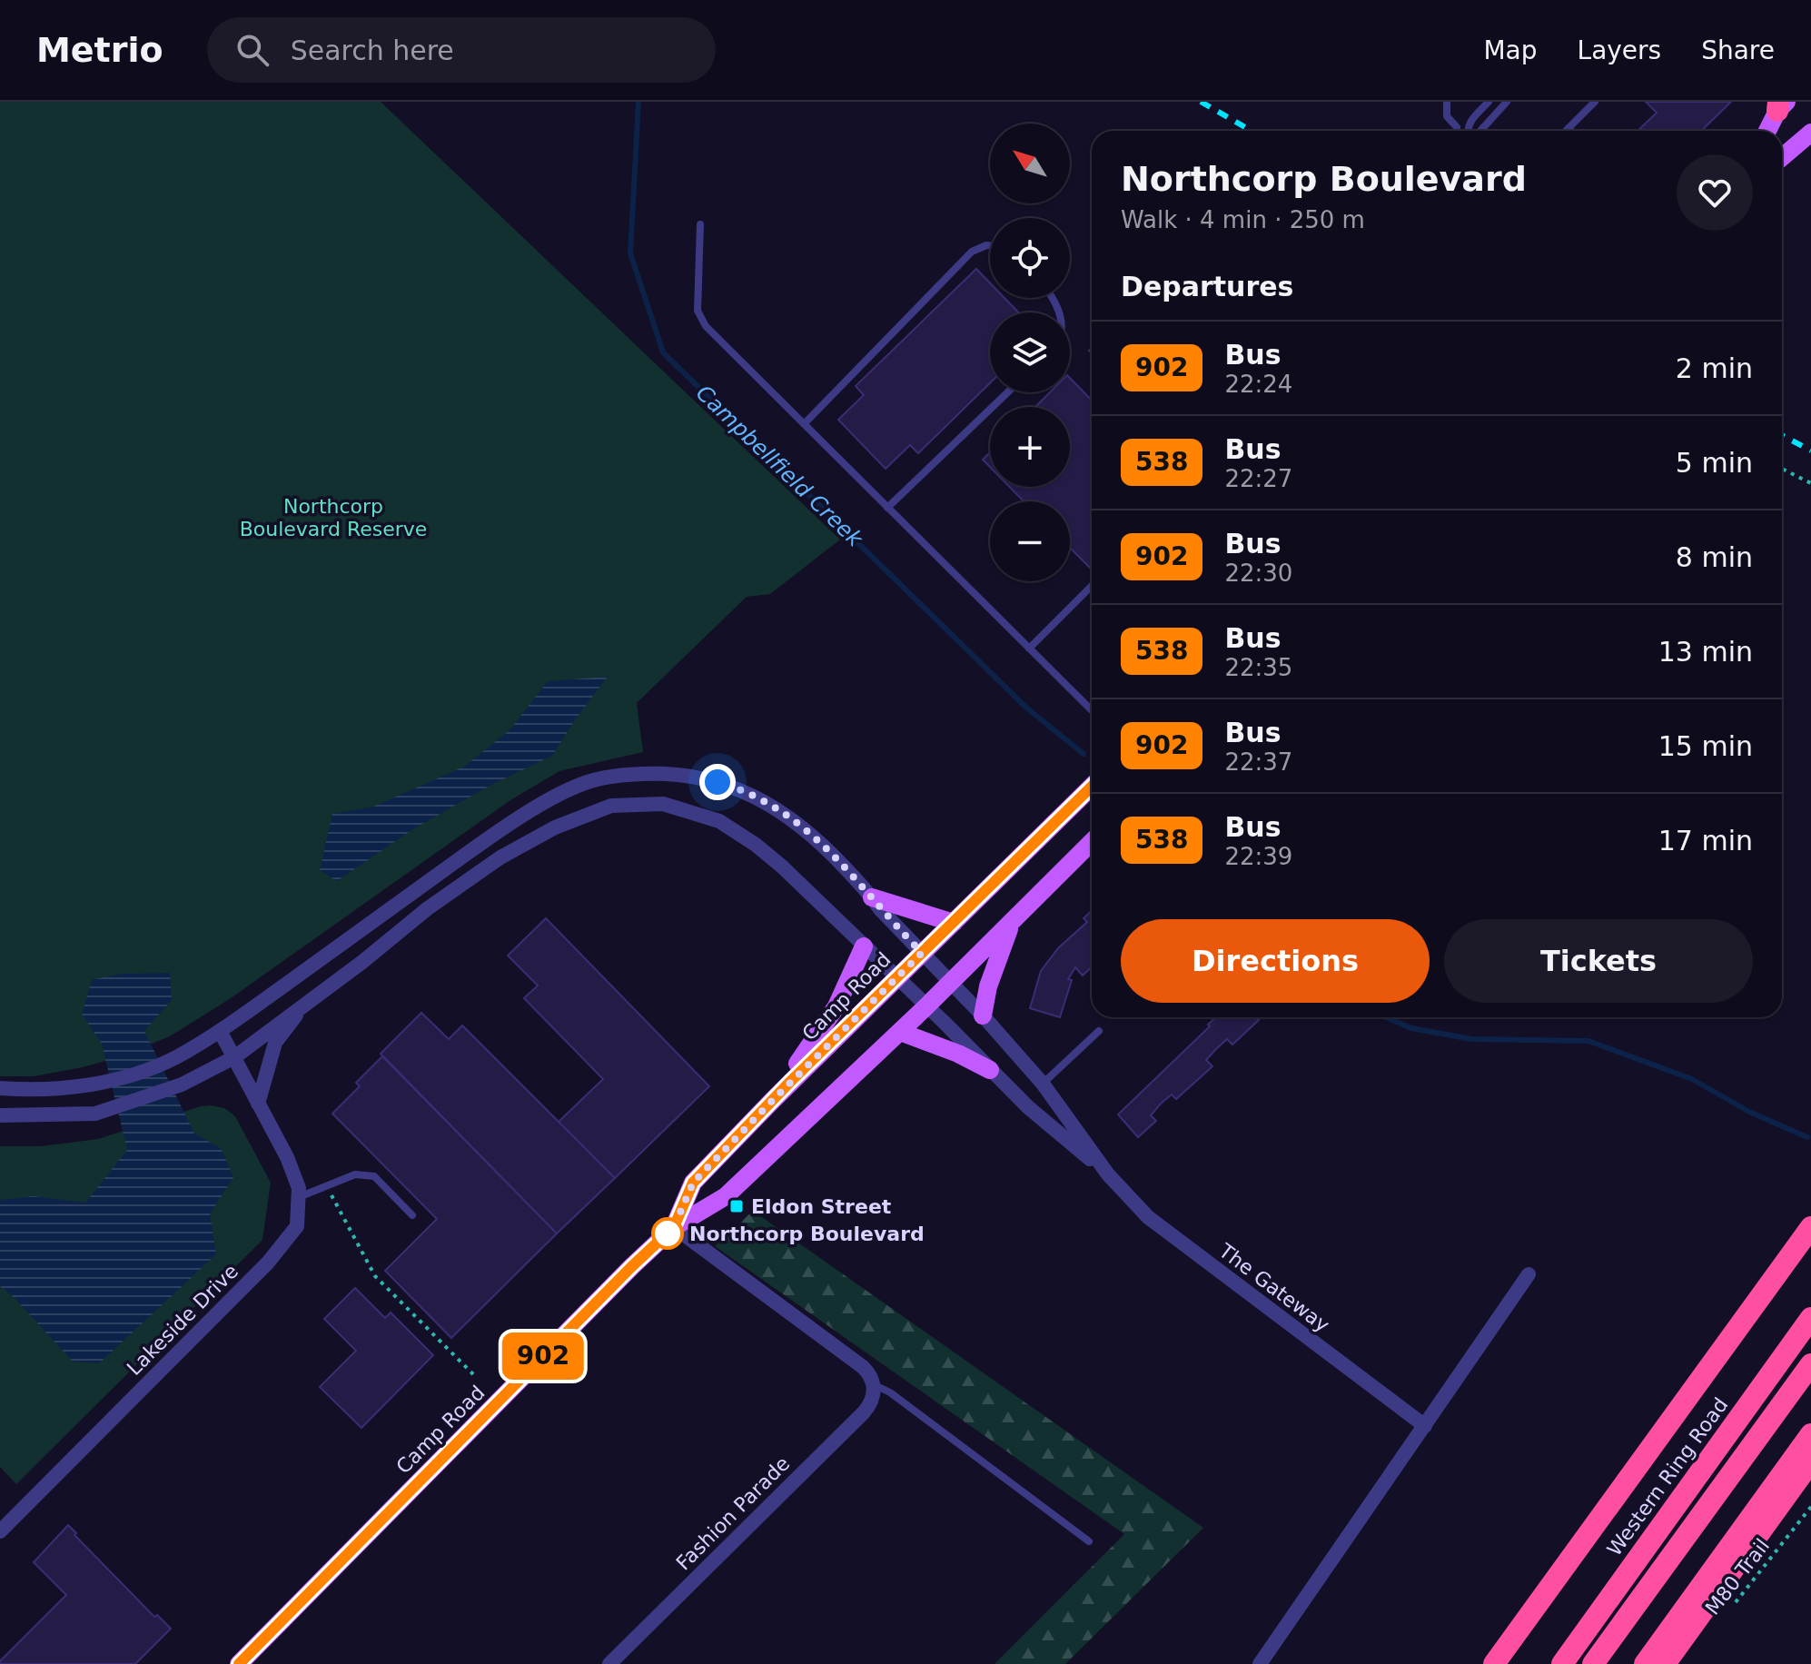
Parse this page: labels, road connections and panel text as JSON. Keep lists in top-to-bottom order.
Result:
{
  "streets": {
    "highway": ["Western Ring Road"],
    "main road": ["Camp Road"],
    "street": ["The Gateway", "Lakeside Drive", "Fashion Parade"],
    "path": ["M80 Trail"]
  },
  "crossings": [
    ["Camp Road", "The Gateway"]
  ],
  "water": ["Campbellfield Creek"],
  "parks": ["Northcorp Boulevard Reserve"],
  "places": {
    "transit": ["Eldon Street"],
    "other": ["Northcorp Boulevard"]
  },
  "lines": ["bus line 902"],
  "north": "top left",
  "page": {
    "header": "Metrio",
    "search": "Search here",
    "nav": ["Map", "Layers", "Share"],
    "on_map": "902",
    "map_buttons": ["+", "−"],
    "heading": [
      ["Northcorp Boulevard", "Walk · 4 min · 250 m"],
      "Departures"
    ],
    "list": [
      {
        "mark": "902",
        "name": "Bus",
        "note": "22:24",
        "value": "2 min"
      },
      {
        "mark": "538",
        "name": "Bus",
        "note": "22:27",
        "value": "5 min"
      },
      {
        "mark": "902",
        "name": "Bus",
        "note": "22:30",
        "value": "8 min"
      },
      {
        "mark": "538",
        "name": "Bus",
        "note": "22:35",
        "value": "13 min"
      },
      {
        "mark": "902",
        "name": "Bus",
        "note": "22:37",
        "value": "15 min"
      },
      {
        "mark": "538",
        "name": "Bus",
        "note": "22:39",
        "value": "17 min"
      }
    ],
    "buttons": ["Directions", "Tickets"]
  }
}
